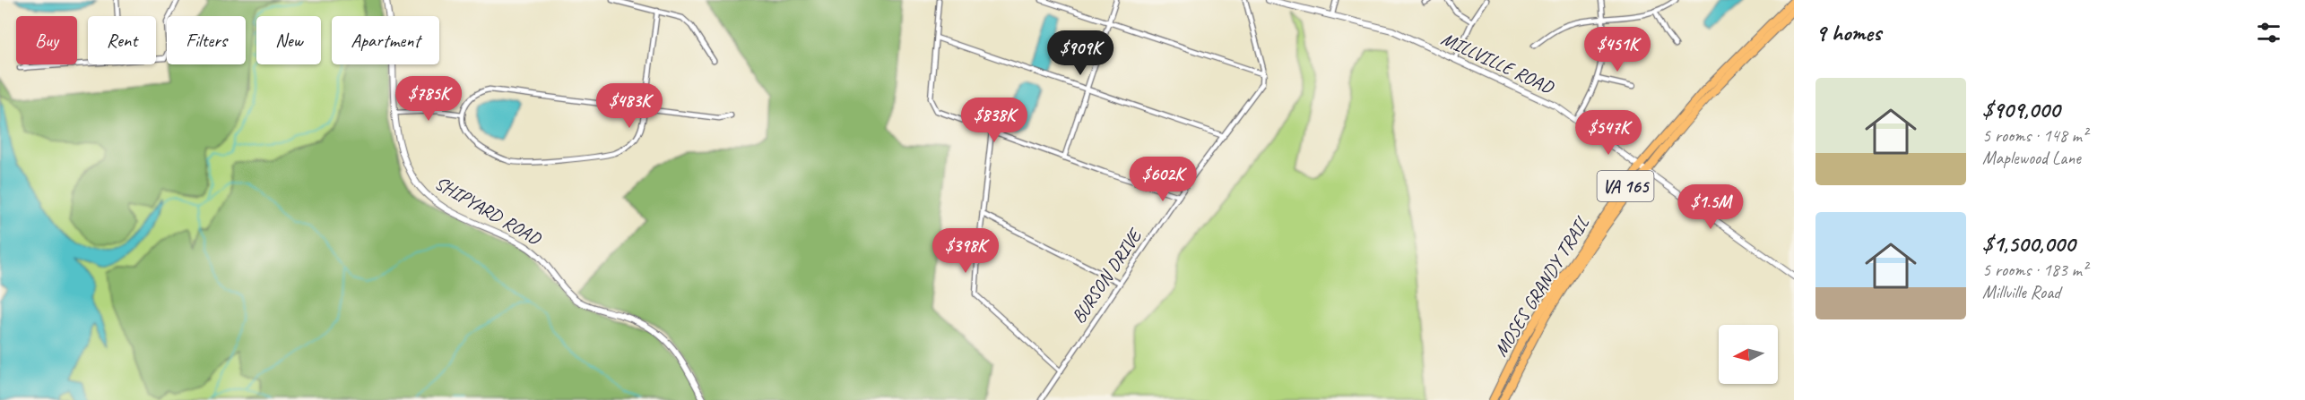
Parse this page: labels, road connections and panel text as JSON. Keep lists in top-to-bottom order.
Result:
{
  "streets": {
    "main road": ["VA 165", "MOSES GRANDY TRAIL"],
    "street": ["MILLVILLE ROAD", "SHIPYARD ROAD", "BURSON DRIVE"]
  },
  "crossings": [
    ["MILLVILLE ROAD", "MOSES GRANDY TRAIL"]
  ],
  "north": "left",
  "page": {
    "heading": "9 homes",
    "chip": [
      "Buy",
      "Rent",
      "Filters",
      "New",
      "Apartment"
    ],
    "price": [
      "$451K",
      "$909K",
      "$785K",
      "$483K",
      "$838K",
      "$547K",
      "$602K",
      "$1.5M",
      "$398K"
    ],
    "list": [
      {
        "name": "$909,000",
        "note": "5 rooms · 148 m² · Maplewood Lane"
      },
      {
        "name": "$1,500,000",
        "note": "5 rooms · 183 m² · Millville Road"
      }
    ]
  }
}
